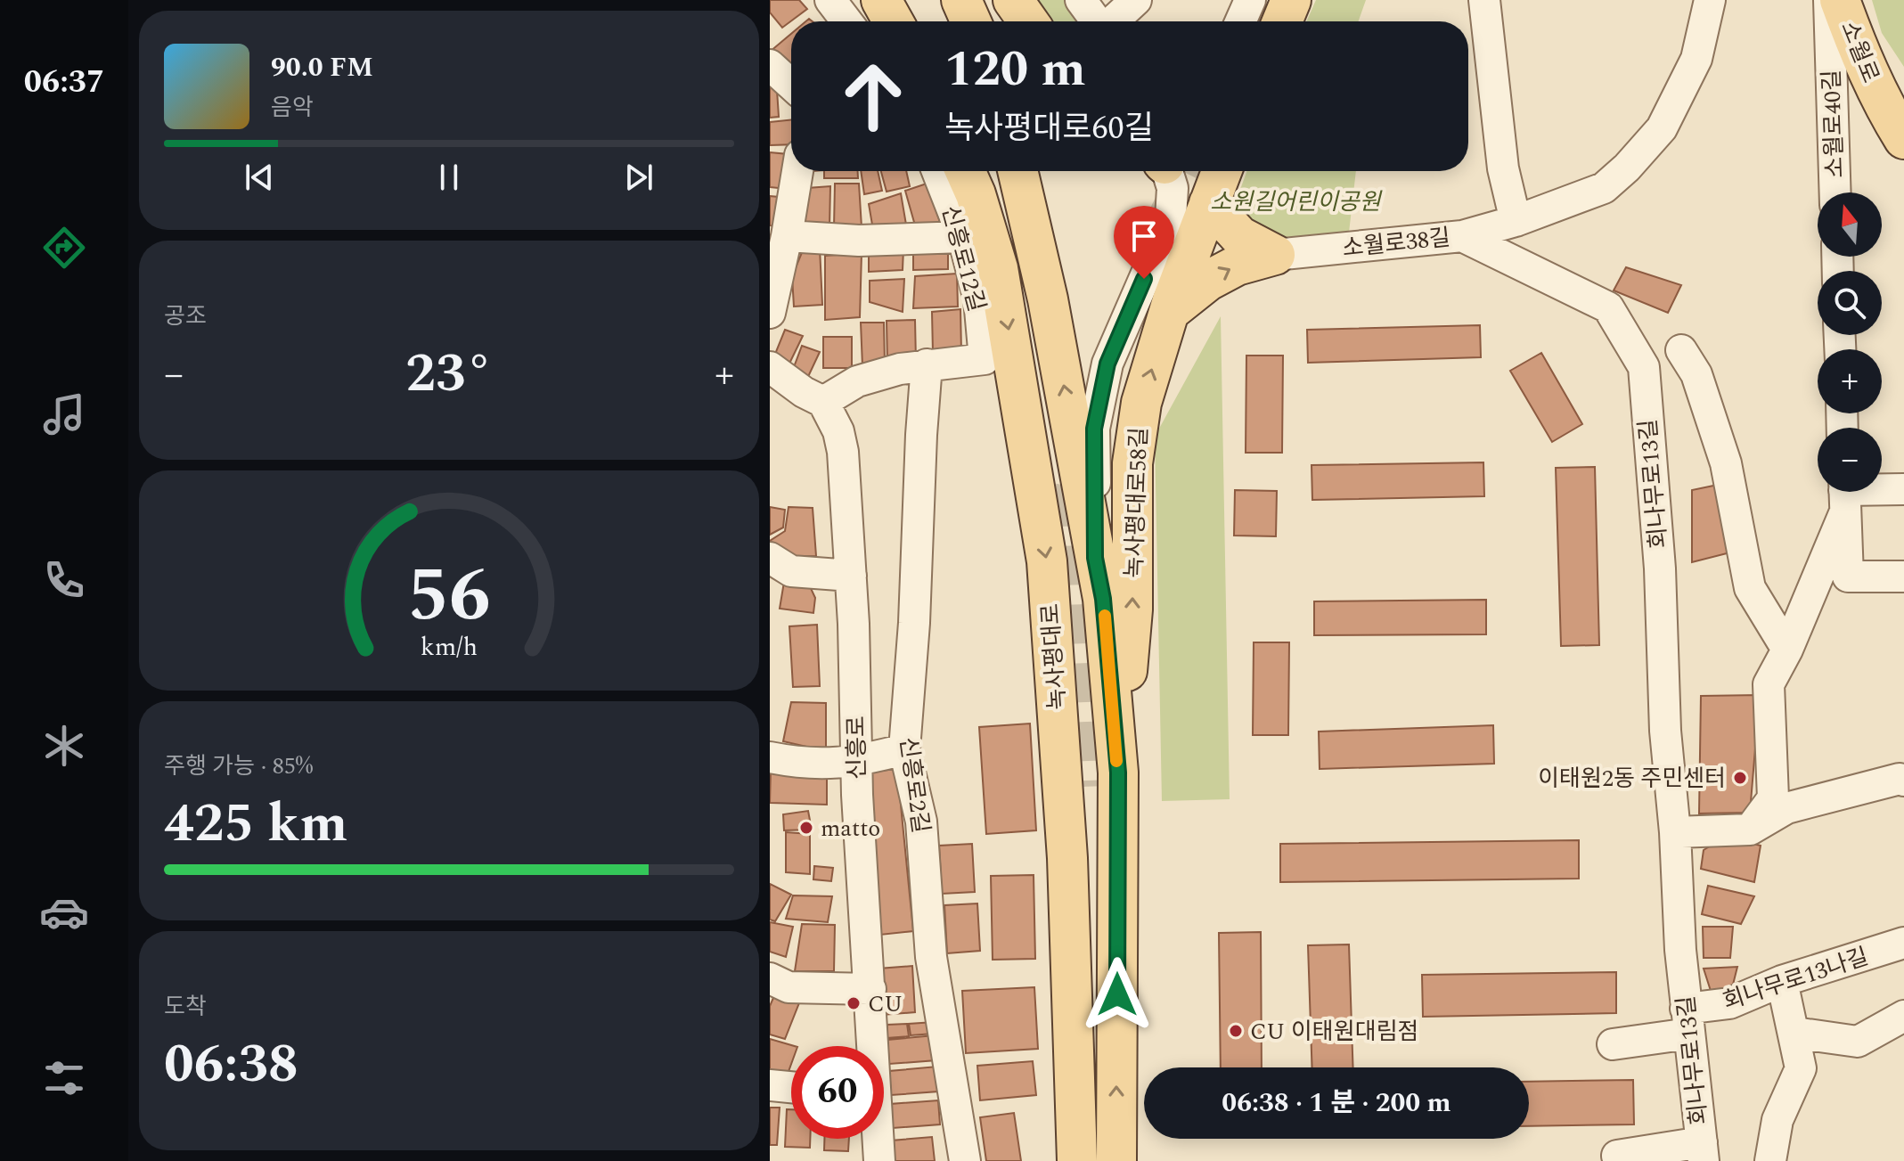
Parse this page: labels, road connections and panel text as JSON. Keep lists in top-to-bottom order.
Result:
{
  "streets": {
    "main road": ["소월로", "녹사평대로58길", "녹사평대로"],
    "street": [
      "소월로40길",
      "소월로38길",
      "신흥로12길",
      "회나무로13길",
      "신흥로",
      "신흥로2길",
      "회나무로13나길"
    ]
  },
  "crossings": [
    ["소월로38길", "회나무로13길"],
    ["신흥로12길", "신흥로"],
    ["신흥로12길", "신흥로2길"],
    ["회나무로13길", "회나무로13나길"]
  ],
  "parks": ["소원길어린이공원"],
  "places": [
    "이태원2동 주민센터",
    "matto",
    "CU",
    "CU 이태원대림점"
  ],
  "north": "top",
  "page": {
    "tabs": "06:37",
    "turn": ["120 m", "녹사평대로60길"],
    "song": ["90.0 FM", "음악"],
    "map_buttons": ["+", "−"],
    "tile": [
      "공조",
      ["주행 가능 · 85%", "425 km"],
      ["도착", "06:38"]
    ],
    "heat": ["−", "23°", "+"],
    "limit": "60",
    "trip": "06:38 · 1 분 · 200 m",
    "gauge": ["56", "km/h"]
  }
}
